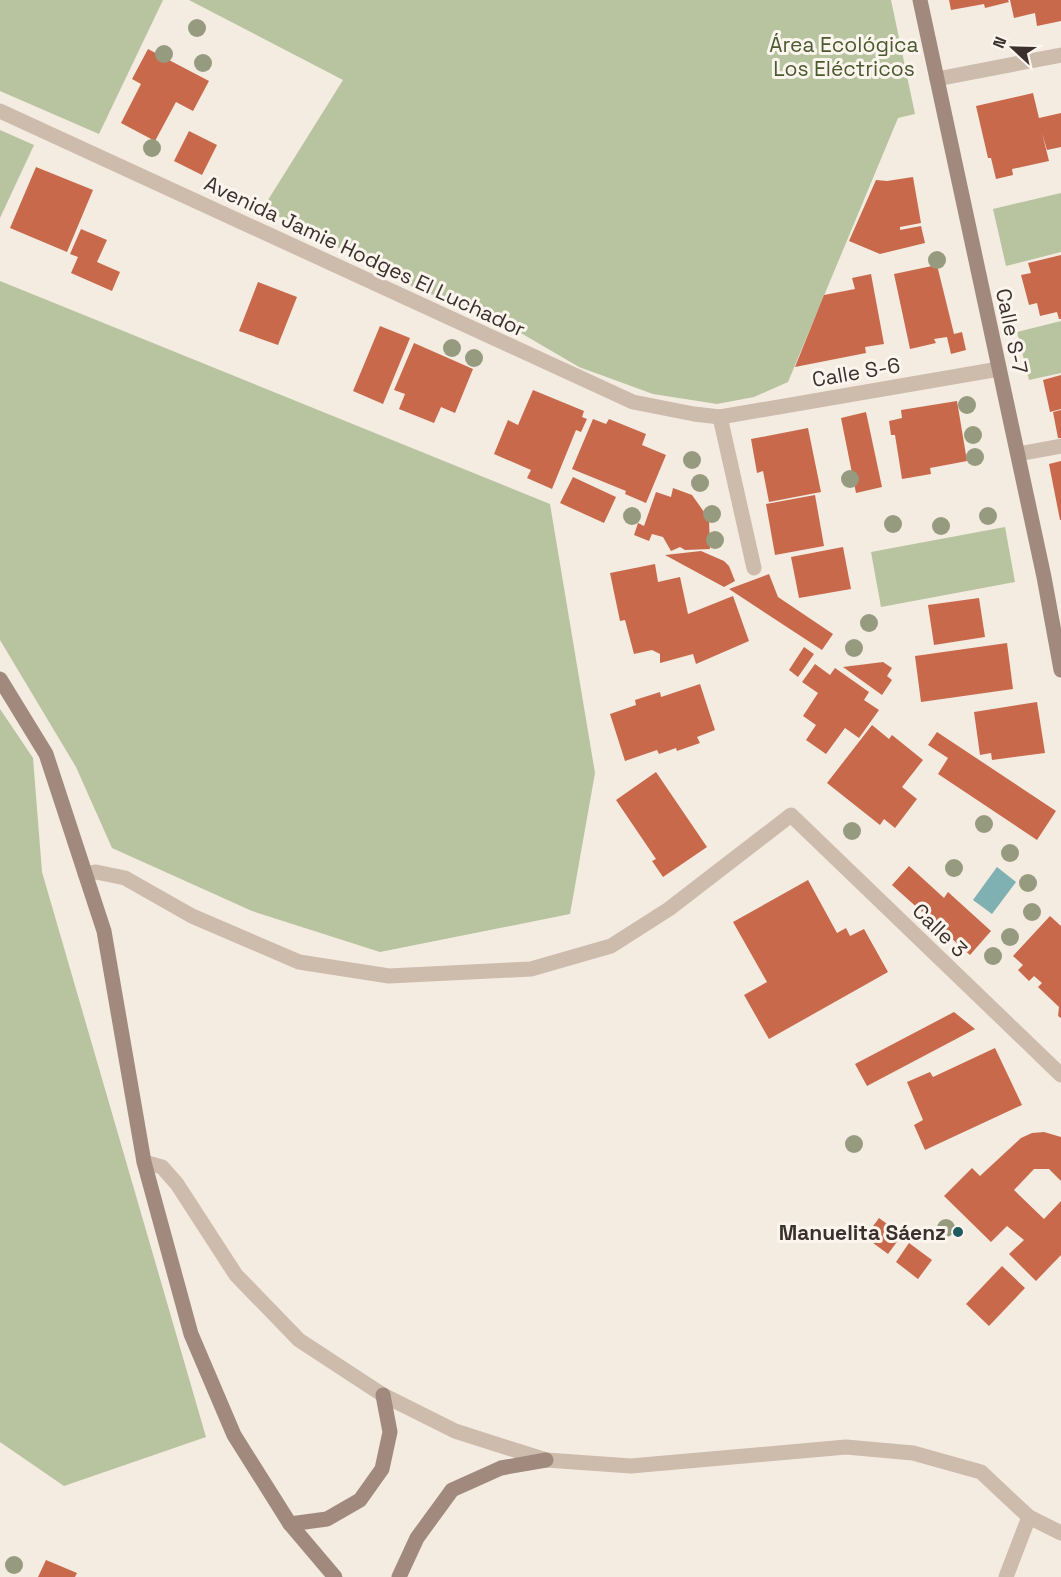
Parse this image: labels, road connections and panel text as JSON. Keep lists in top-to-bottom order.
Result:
{
  "streets": {
    "street": [
      "Avenida Jamie Hodges El Luchador",
      "Calle S-7",
      "Calle S-6",
      "Calle 3"
    ]
  },
  "crossings": [
    ["Avenida Jamie Hodges El Luchador", "Calle S-6"],
    ["Calle S-7", "Calle S-6"]
  ],
  "parks": ["Área Ecológica Los Eléctricos"],
  "places": ["Manuelita Sáenz"],
  "north": "left"
}
